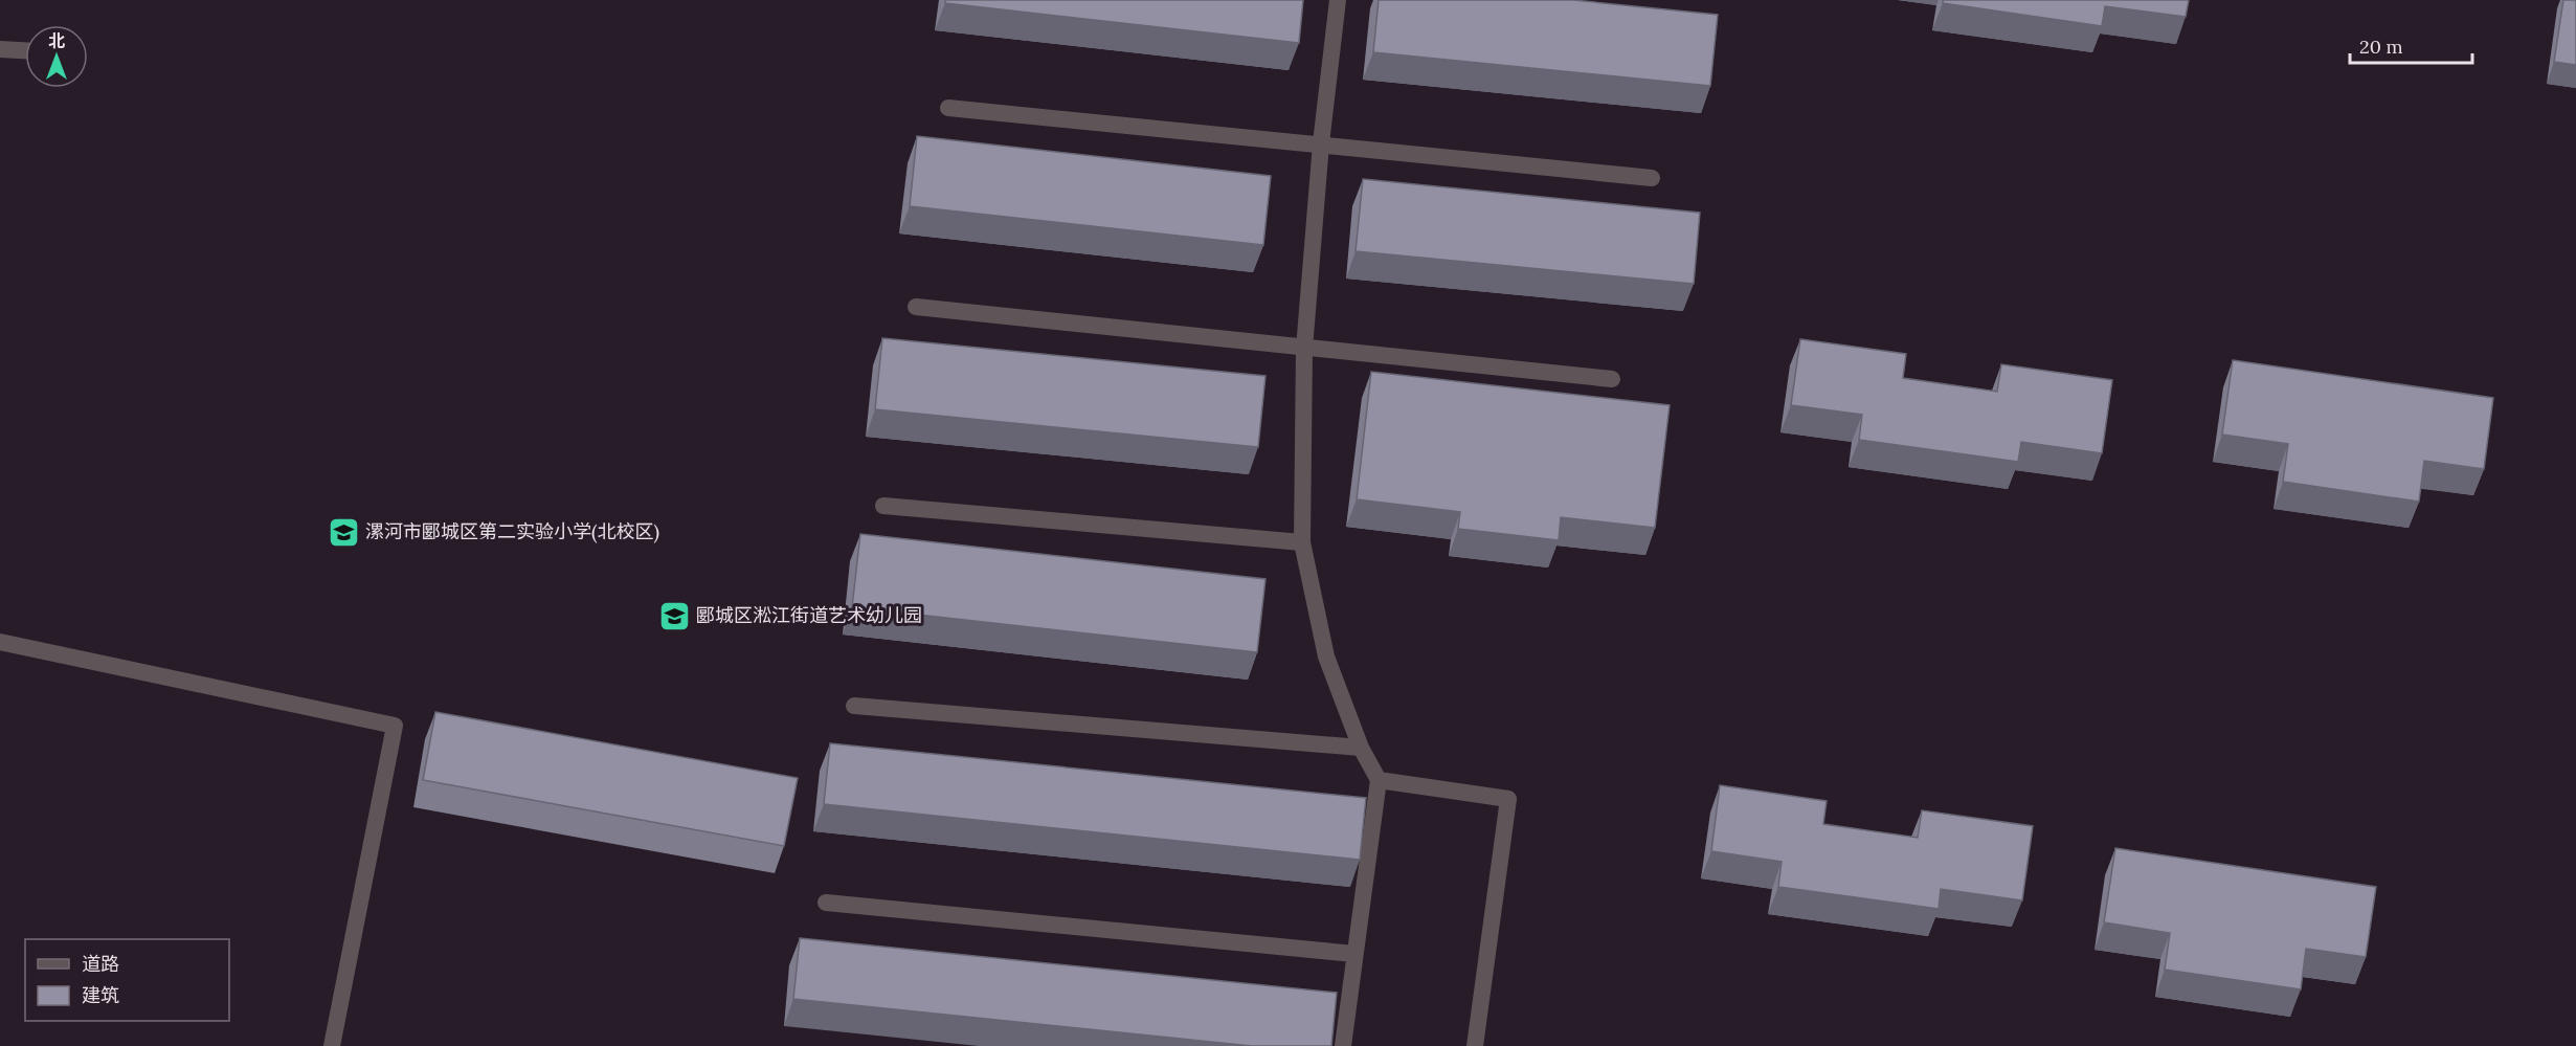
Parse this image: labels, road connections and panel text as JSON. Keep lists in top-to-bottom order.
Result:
{
  "places": {
    "school or university": ["漯河市郾城区第二实验小学(北校区)", "郾城区淞江街道艺术幼儿园"]
  },
  "legend": ["道路", "建筑"],
  "scale_bar": "20 m",
  "north": "top"
}
